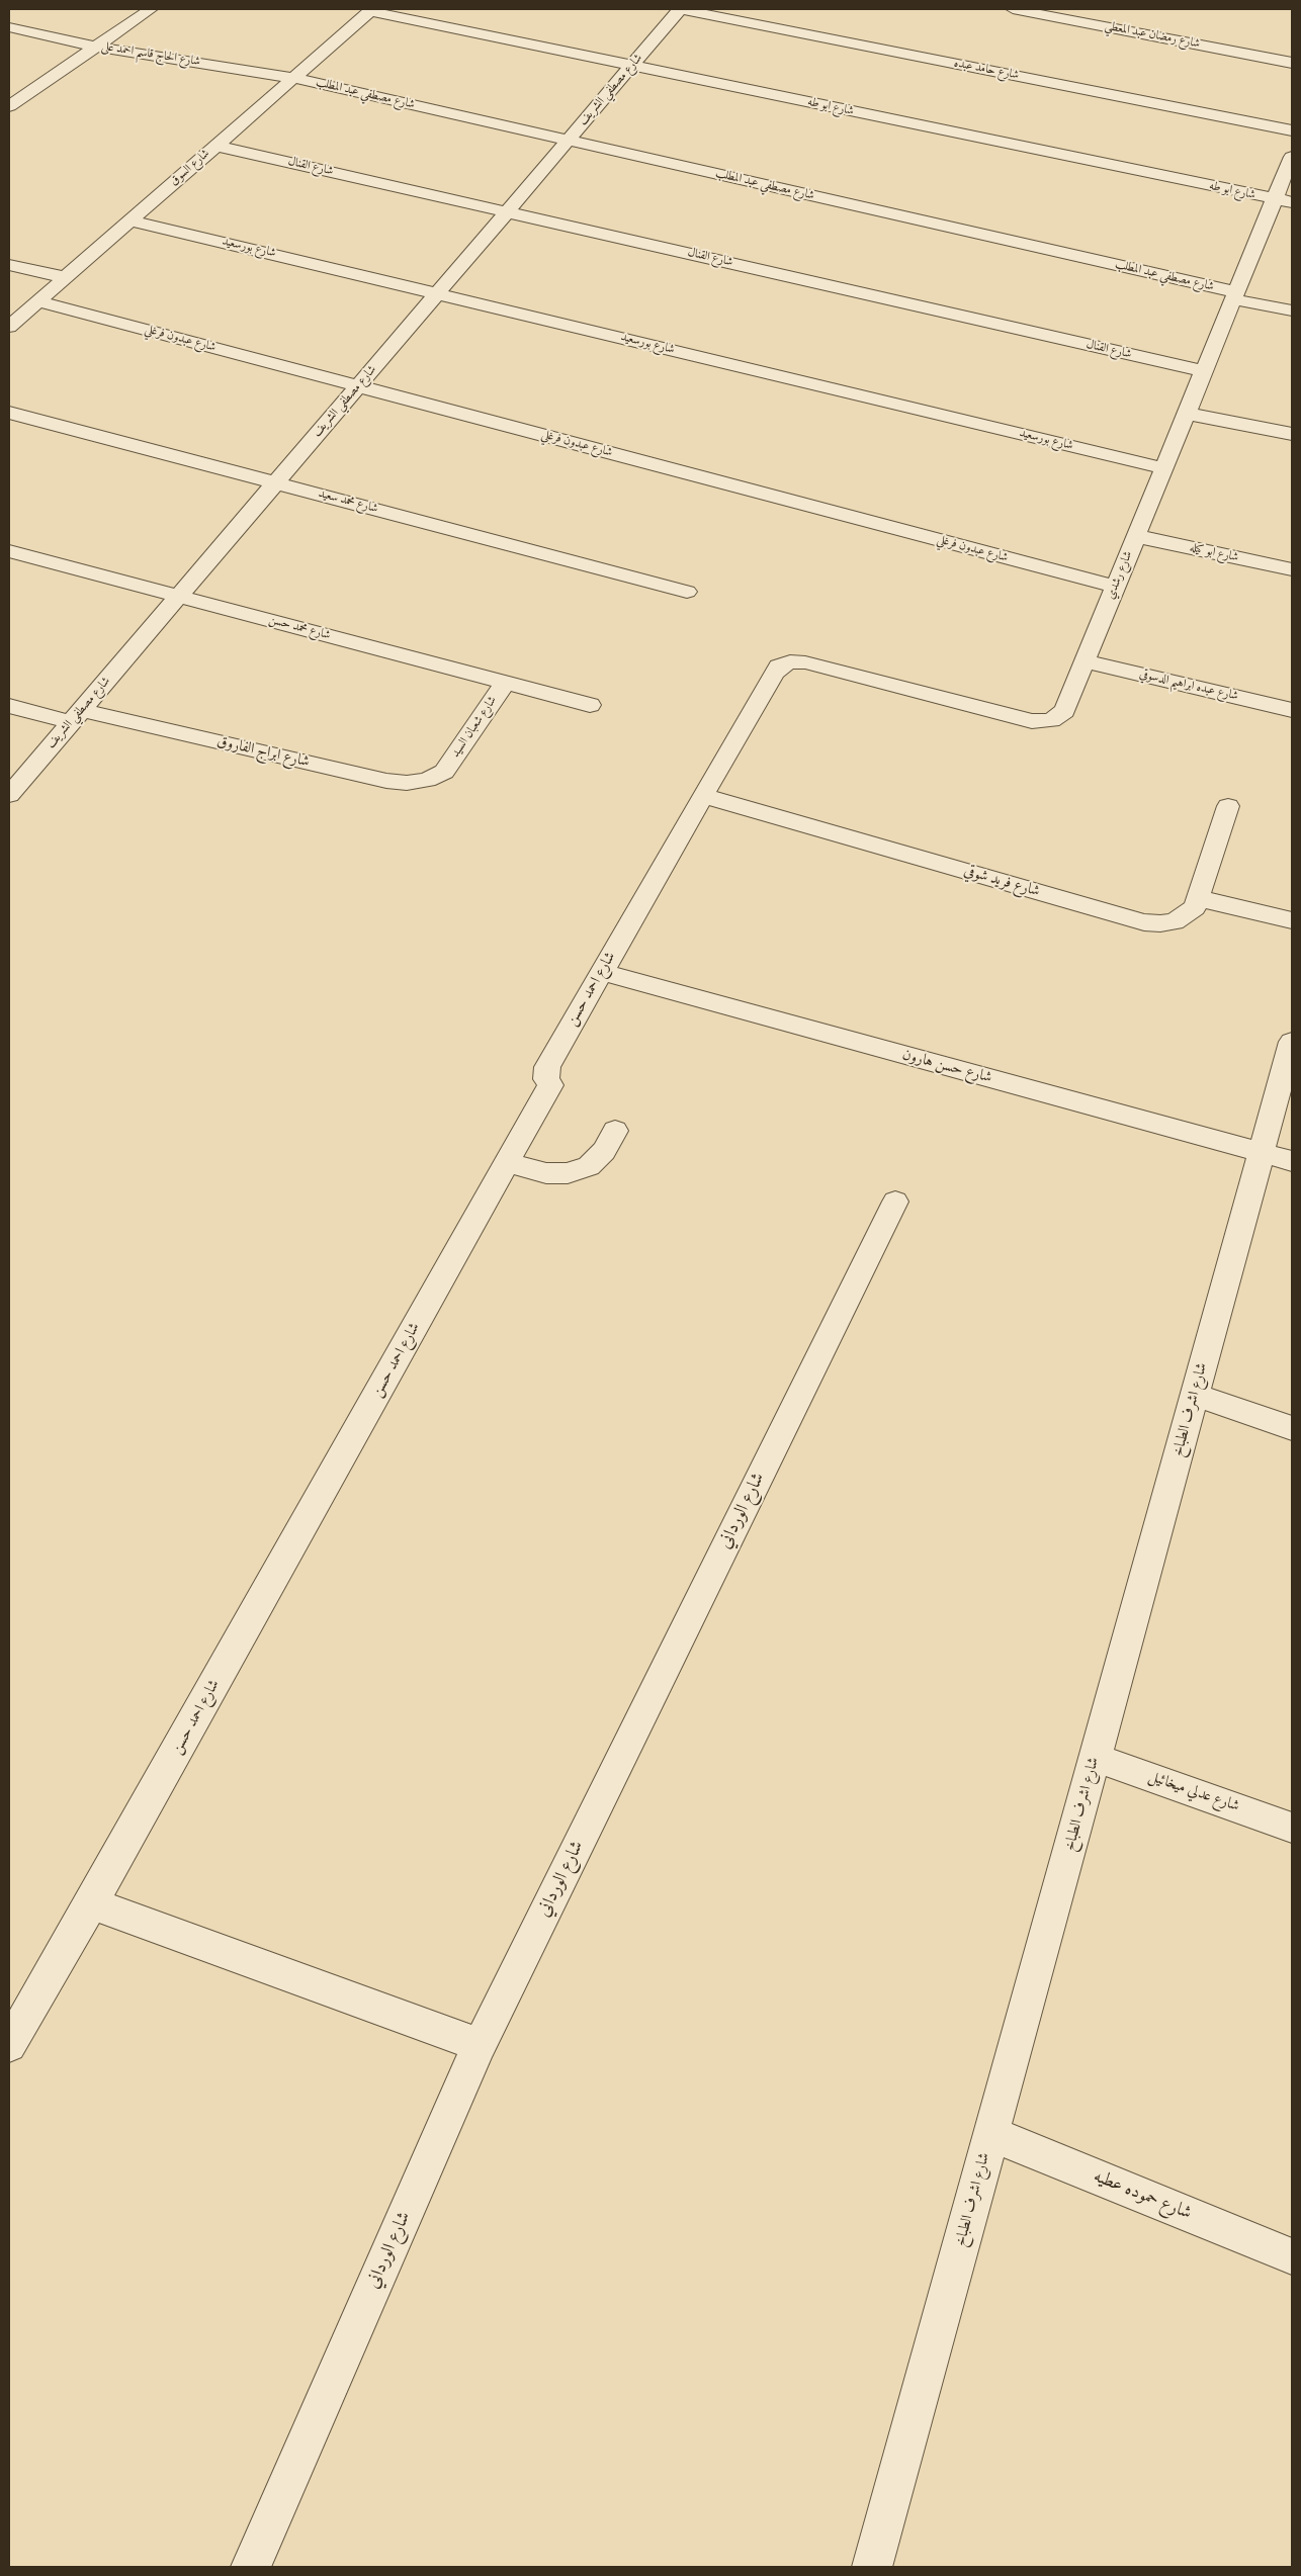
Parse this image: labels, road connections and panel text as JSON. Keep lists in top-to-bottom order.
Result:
{
  "streets": {
    "street": [
      "شارع رمضان عبد المعطي",
      "شارع الحاج قاسم احمد على",
      "شارع حامد عبده",
      "شارع مصطفي الشريف",
      "شارع مصطفي عبد المطلب",
      "شارع ابو طه",
      "شارع القنال",
      "شارع السوق",
      "شارع بورسعيد",
      "شارع عبدون فرغلي",
      "شارع محمد سعيد",
      "شارع ابو كيله",
      "شارع رشدي",
      "شارع محمد حسن",
      "شارع عبده ابراهيم الدسوقي",
      "شارع شعبان السيد",
      "شارع ابراج الفاروق",
      "شارع فريد شوقي",
      "شارع احمد حسن",
      "شارع حسن هارون",
      "شارع اشرف الطباخ",
      "شارع الورداني",
      "شارع عدلي ميخائيل",
      "شارع حموده عطيه"
    ]
  },
  "crossings": [
    ["شارع الحاج قاسم احمد على", "شارع مصطفي عبد المطلب"],
    ["شارع الحاج قاسم احمد على", "شارع السوق"],
    ["شارع حامد عبده", "شارع مصطفي الشريف"],
    ["شارع مصطفي الشريف", "شارع مصطفي عبد المطلب"],
    ["شارع مصطفي الشريف", "شارع ابو طه"],
    ["شارع مصطفي الشريف", "شارع القنال"],
    ["شارع مصطفي الشريف", "شارع بورسعيد"],
    ["شارع مصطفي الشريف", "شارع عبدون فرغلي"],
    ["شارع مصطفي الشريف", "شارع محمد سعيد"],
    ["شارع مصطفي الشريف", "شارع محمد حسن"],
    ["شارع مصطفي الشريف", "شارع ابراج الفاروق"],
    ["شارع مصطفي عبد المطلب", "شارع السوق"],
    ["شارع مصطفي عبد المطلب", "شارع رشدي"],
    ["شارع ابو طه", "شارع السوق"],
    ["شارع ابو طه", "شارع رشدي"],
    ["شارع القنال", "شارع السوق"],
    ["شارع القنال", "شارع رشدي"],
    ["شارع السوق", "شارع بورسعيد"],
    ["شارع السوق", "شارع عبدون فرغلي"],
    ["شارع بورسعيد", "شارع رشدي"],
    ["شارع عبدون فرغلي", "شارع رشدي"],
    ["شارع ابو كيله", "شارع رشدي"],
    ["شارع رشدي", "شارع عبده ابراهيم الدسوقي"],
    ["شارع رشدي", "شارع احمد حسن"],
    ["شارع محمد حسن", "شارع شعبان السيد"],
    ["شارع شعبان السيد", "شارع ابراج الفاروق"],
    ["شارع فريد شوقي", "شارع احمد حسن"],
    ["شارع احمد حسن", "شارع حسن هارون"],
    ["شارع حسن هارون", "شارع اشرف الطباخ"],
    ["شارع اشرف الطباخ", "شارع عدلي ميخائيل"],
    ["شارع اشرف الطباخ", "شارع حموده عطيه"]
  ]
}
